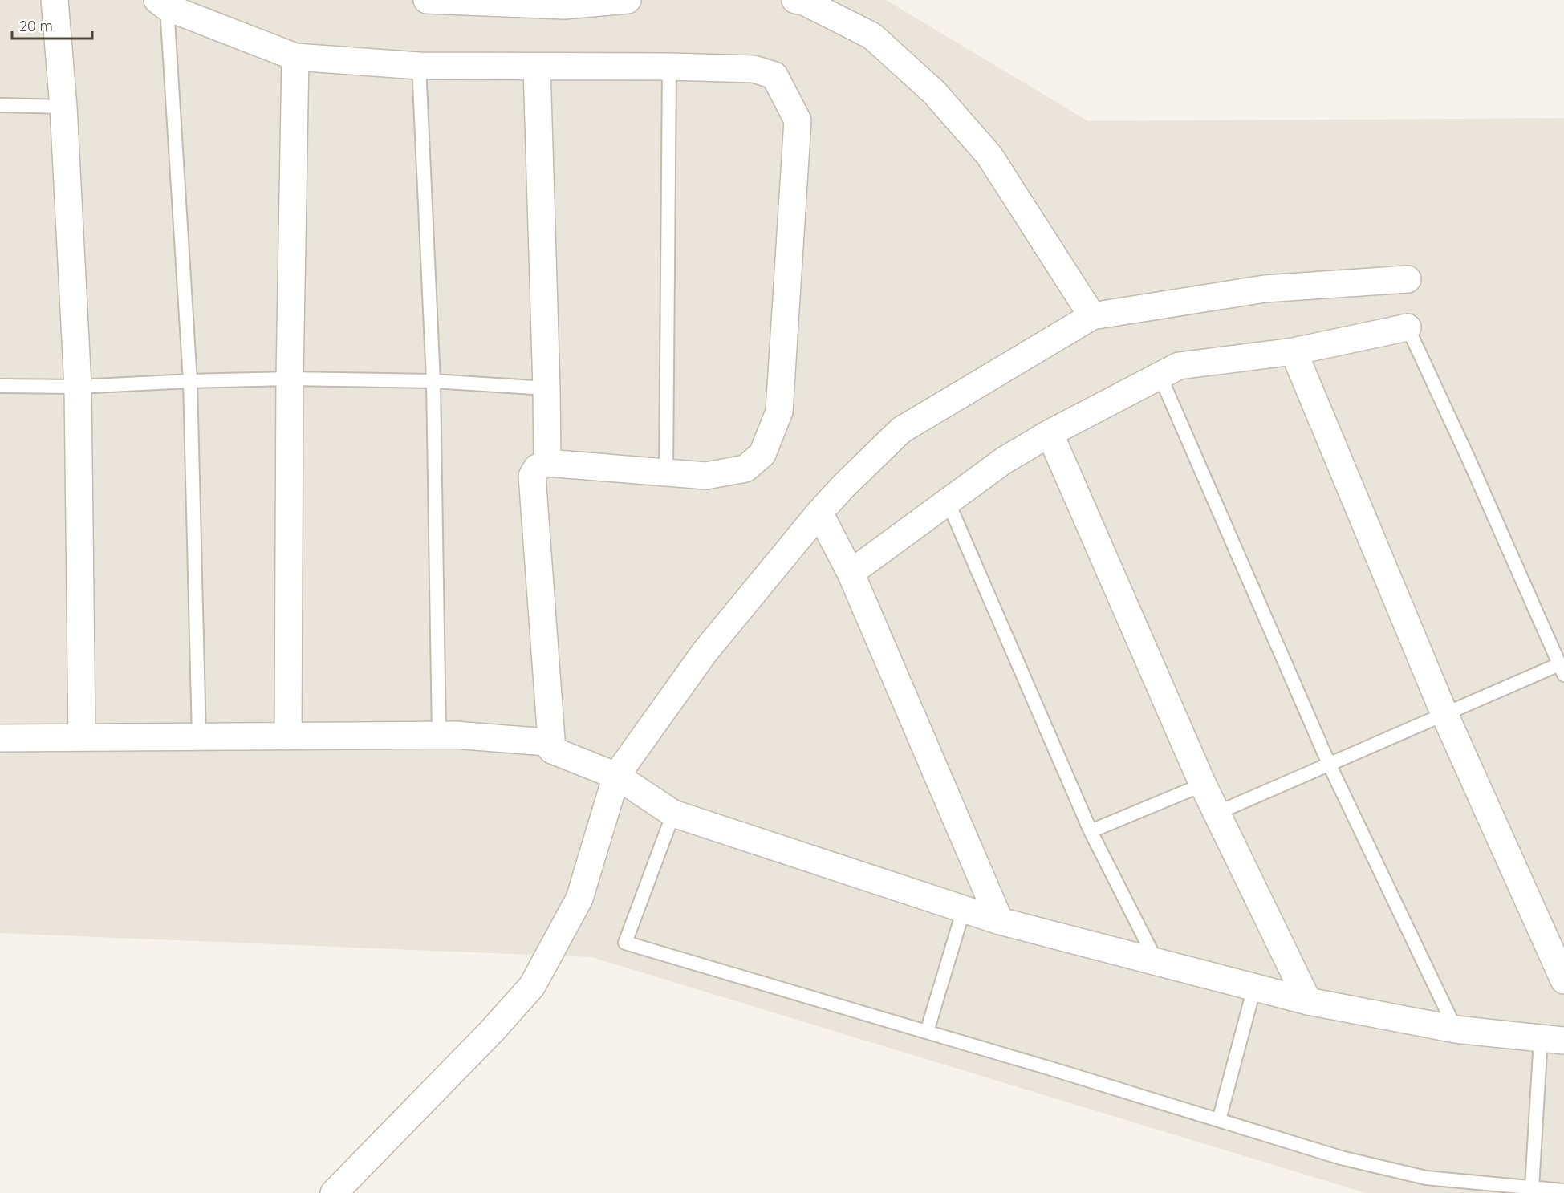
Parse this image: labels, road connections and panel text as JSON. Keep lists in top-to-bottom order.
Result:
{
  "scale_bar": "20 m"
}
